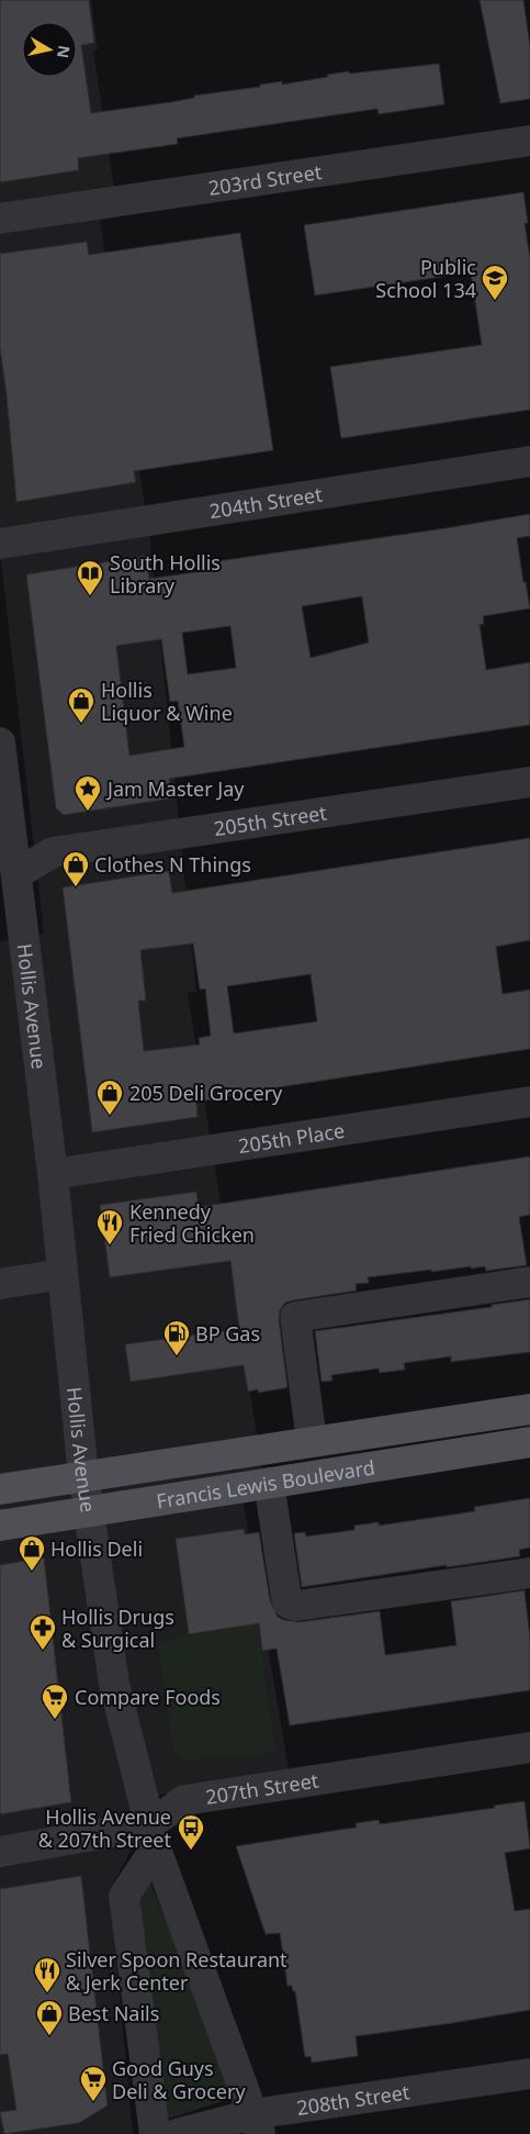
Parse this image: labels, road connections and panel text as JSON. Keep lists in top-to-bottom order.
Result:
{
  "streets": {
    "main road": ["Francis Lewis Boulevard"],
    "street": [
      "203rd Street",
      "204th Street",
      "205th Street",
      "Hollis Avenue",
      "205th Place",
      "207th Street",
      "208th Street"
    ]
  },
  "crossings": [
    ["205th Street", "Hollis Avenue"],
    ["Hollis Avenue", "205th Place"],
    ["Hollis Avenue", "Francis Lewis Boulevard"],
    ["Hollis Avenue", "207th Street"],
    ["Hollis Avenue", "208th Street"]
  ],
  "places": {
    "school or university": ["Public School 134"],
    "library": ["South Hollis Library"],
    "shop": [
      "Hollis Liquor & Wine",
      "Clothes N Things",
      "205 Deli Grocery",
      "Hollis Deli",
      "Best Nails"
    ],
    "place": ["Jam Master Jay"],
    "restaurant": ["Kennedy Fried Chicken", "Silver Spoon Restaurant & Jerk Center"],
    "fuel station": ["BP Gas"],
    "pharmacy": ["Hollis Drugs & Surgical"],
    "supermarket": ["Compare Foods", "Good Guys Deli & Grocery"],
    "bus stop": ["Hollis Avenue & 207th Street"]
  },
  "north": "right"
}
